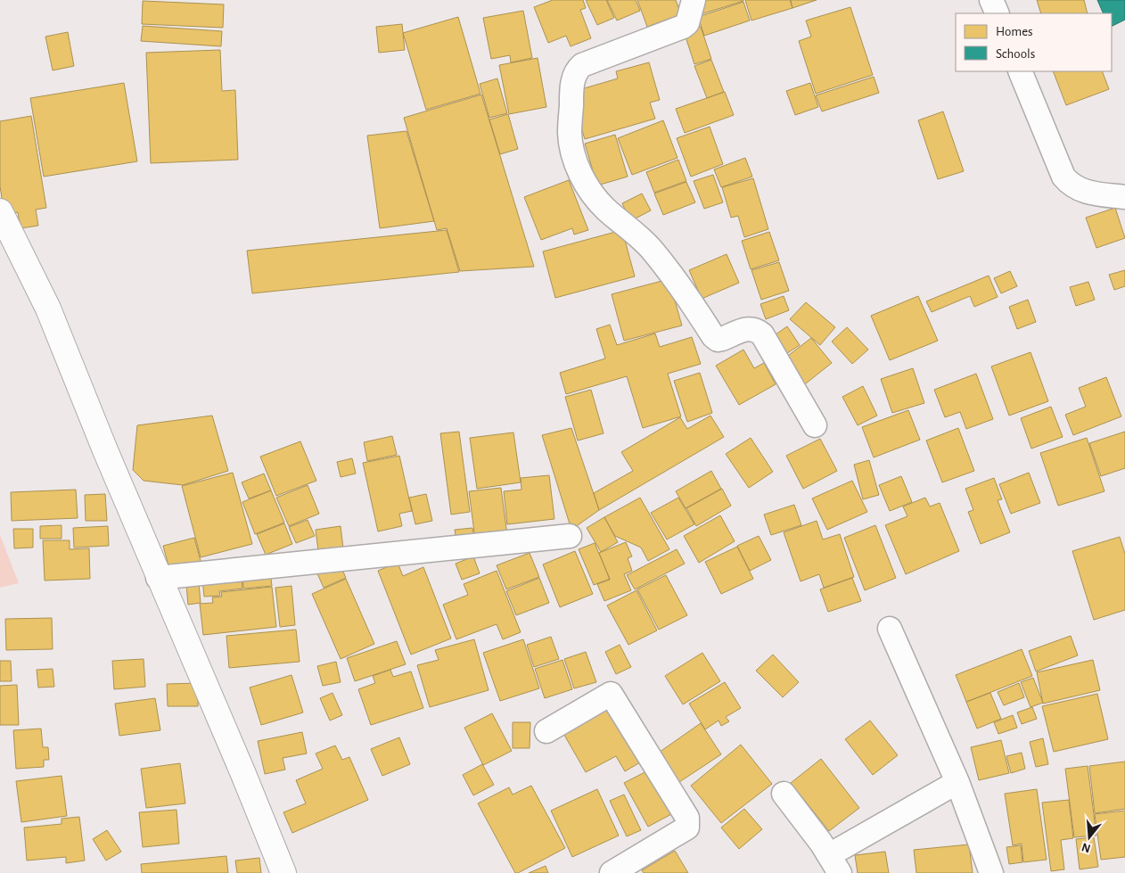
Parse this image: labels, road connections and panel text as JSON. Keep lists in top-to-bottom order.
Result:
{
  "legend": ["Homes", "Schools"],
  "north": "bottom"
}
